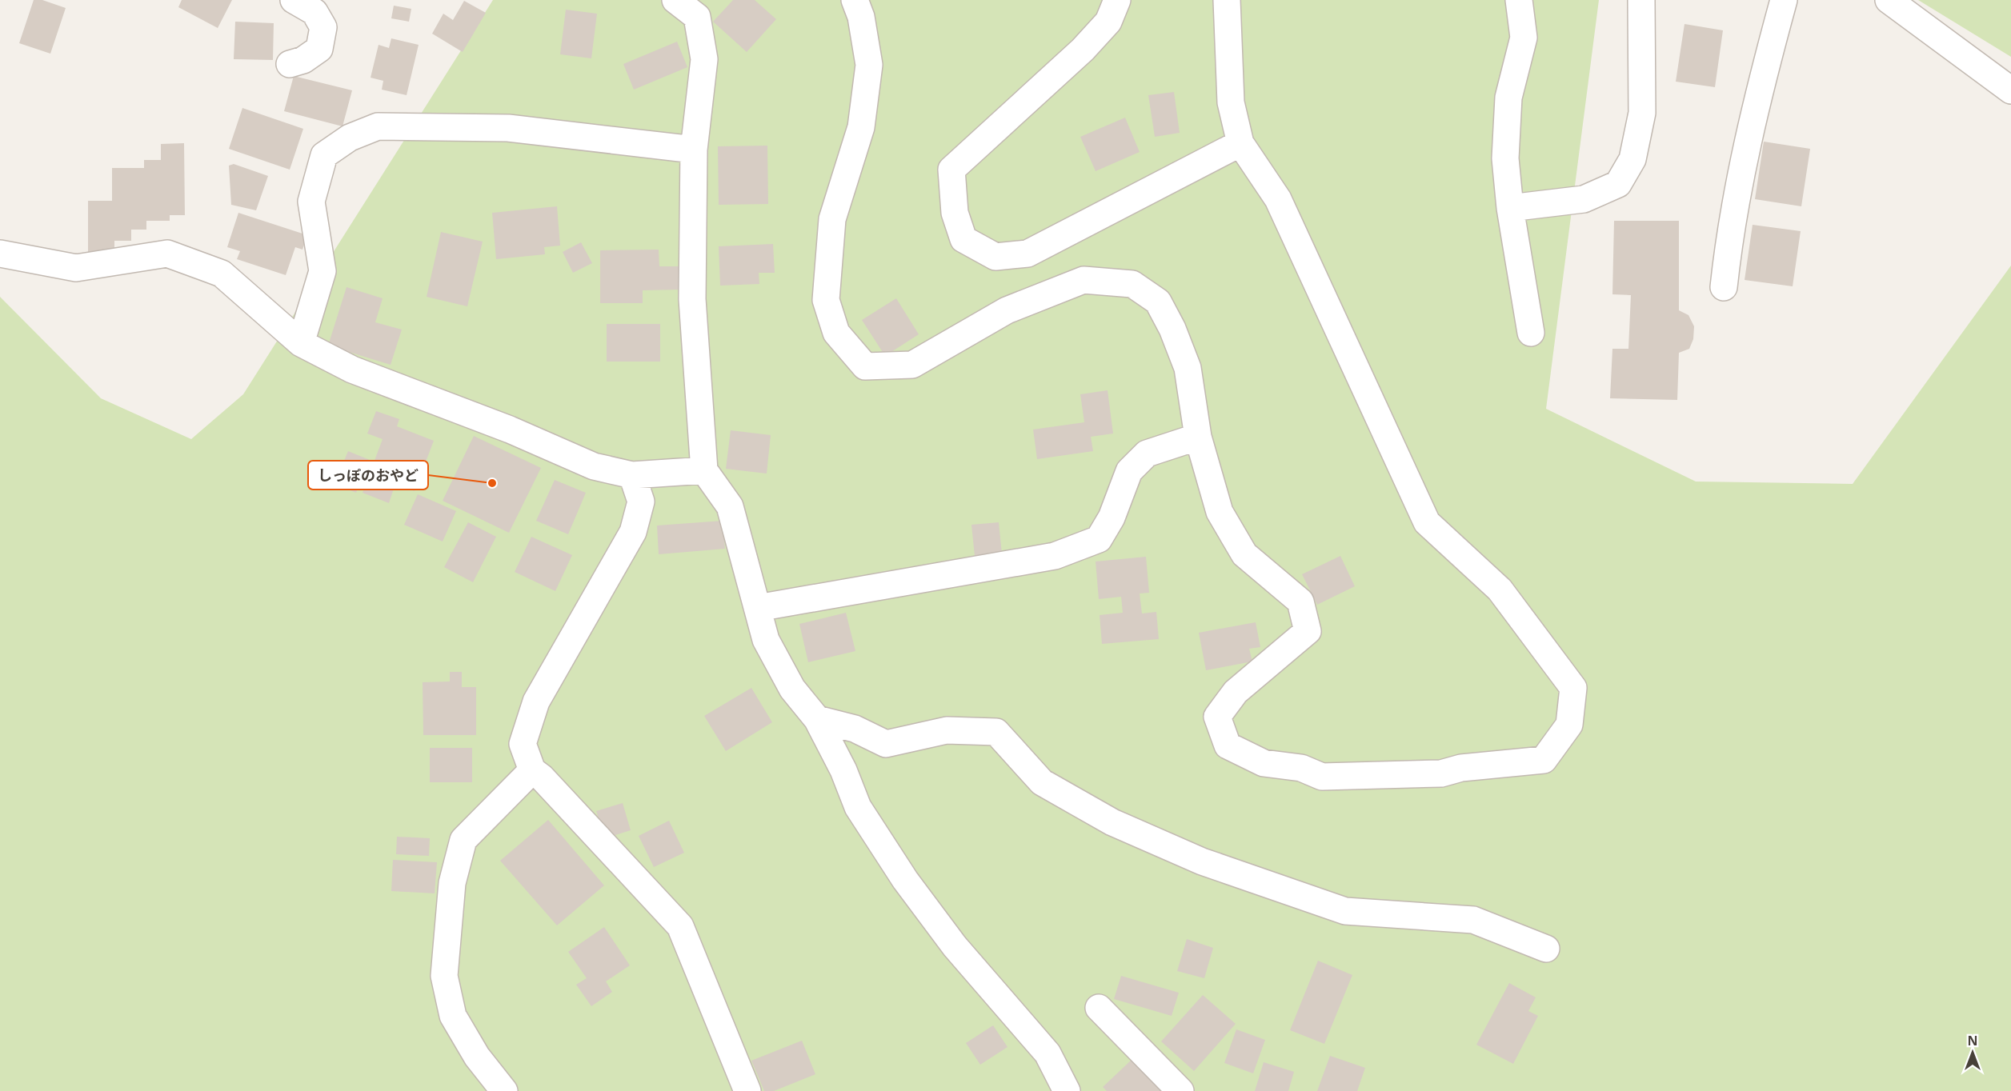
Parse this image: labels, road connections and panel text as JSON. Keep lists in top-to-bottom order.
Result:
{
  "places": ["しっぽのおやど"],
  "north": "top"
}
